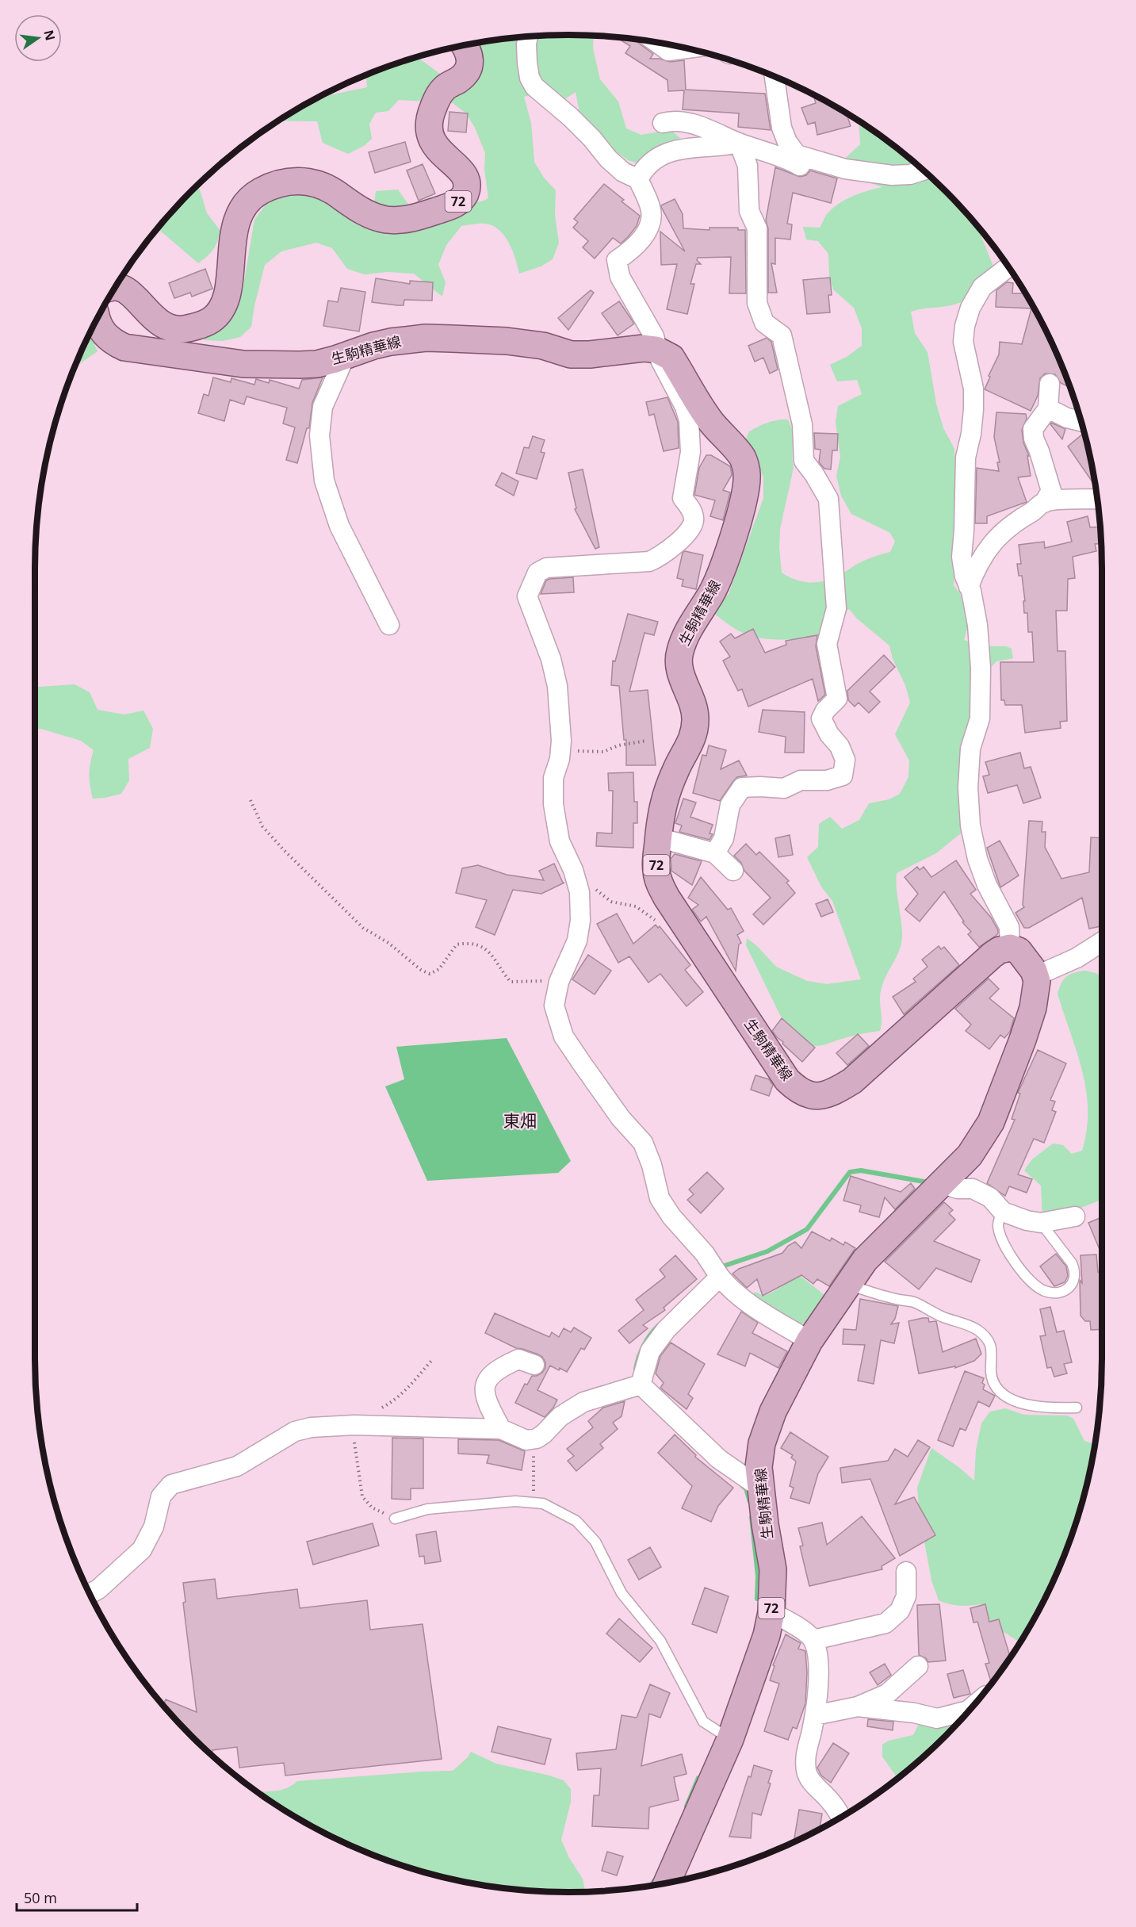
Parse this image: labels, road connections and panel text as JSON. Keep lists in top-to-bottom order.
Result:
{
  "streets": {
    "main road": ["72", "生駒精華線"]
  },
  "districts": ["東畑"],
  "scale_bar": "50 m",
  "north": "right"
}
